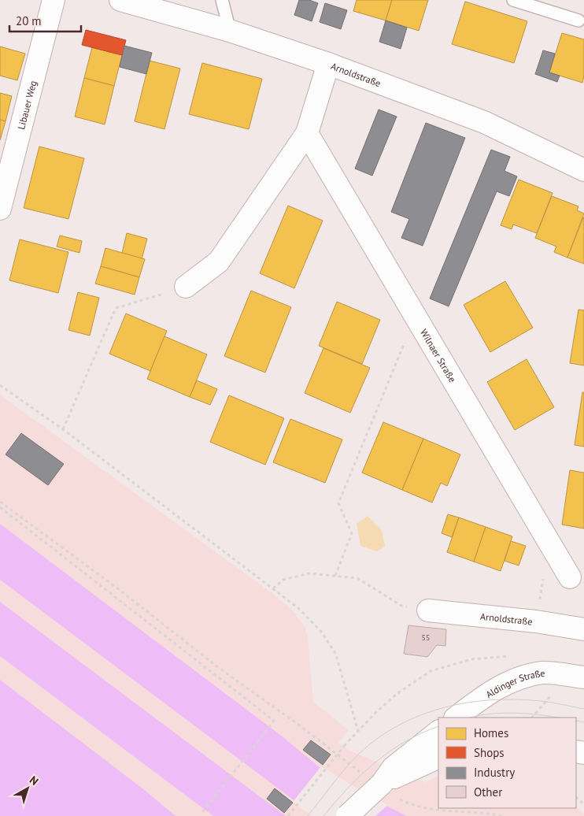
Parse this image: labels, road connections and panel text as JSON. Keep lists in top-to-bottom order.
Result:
{
  "streets": {
    "street": [
      "Arnoldstraße",
      "Libauer Weg",
      "Wilnaer Straße",
      "Aldinger Straße"
    ]
  },
  "house_numbers": ["55"],
  "legend": [
    "Homes",
    "Shops",
    "Industry",
    "Other"
  ],
  "scale_bar": "20 m",
  "north": "top right"
}
